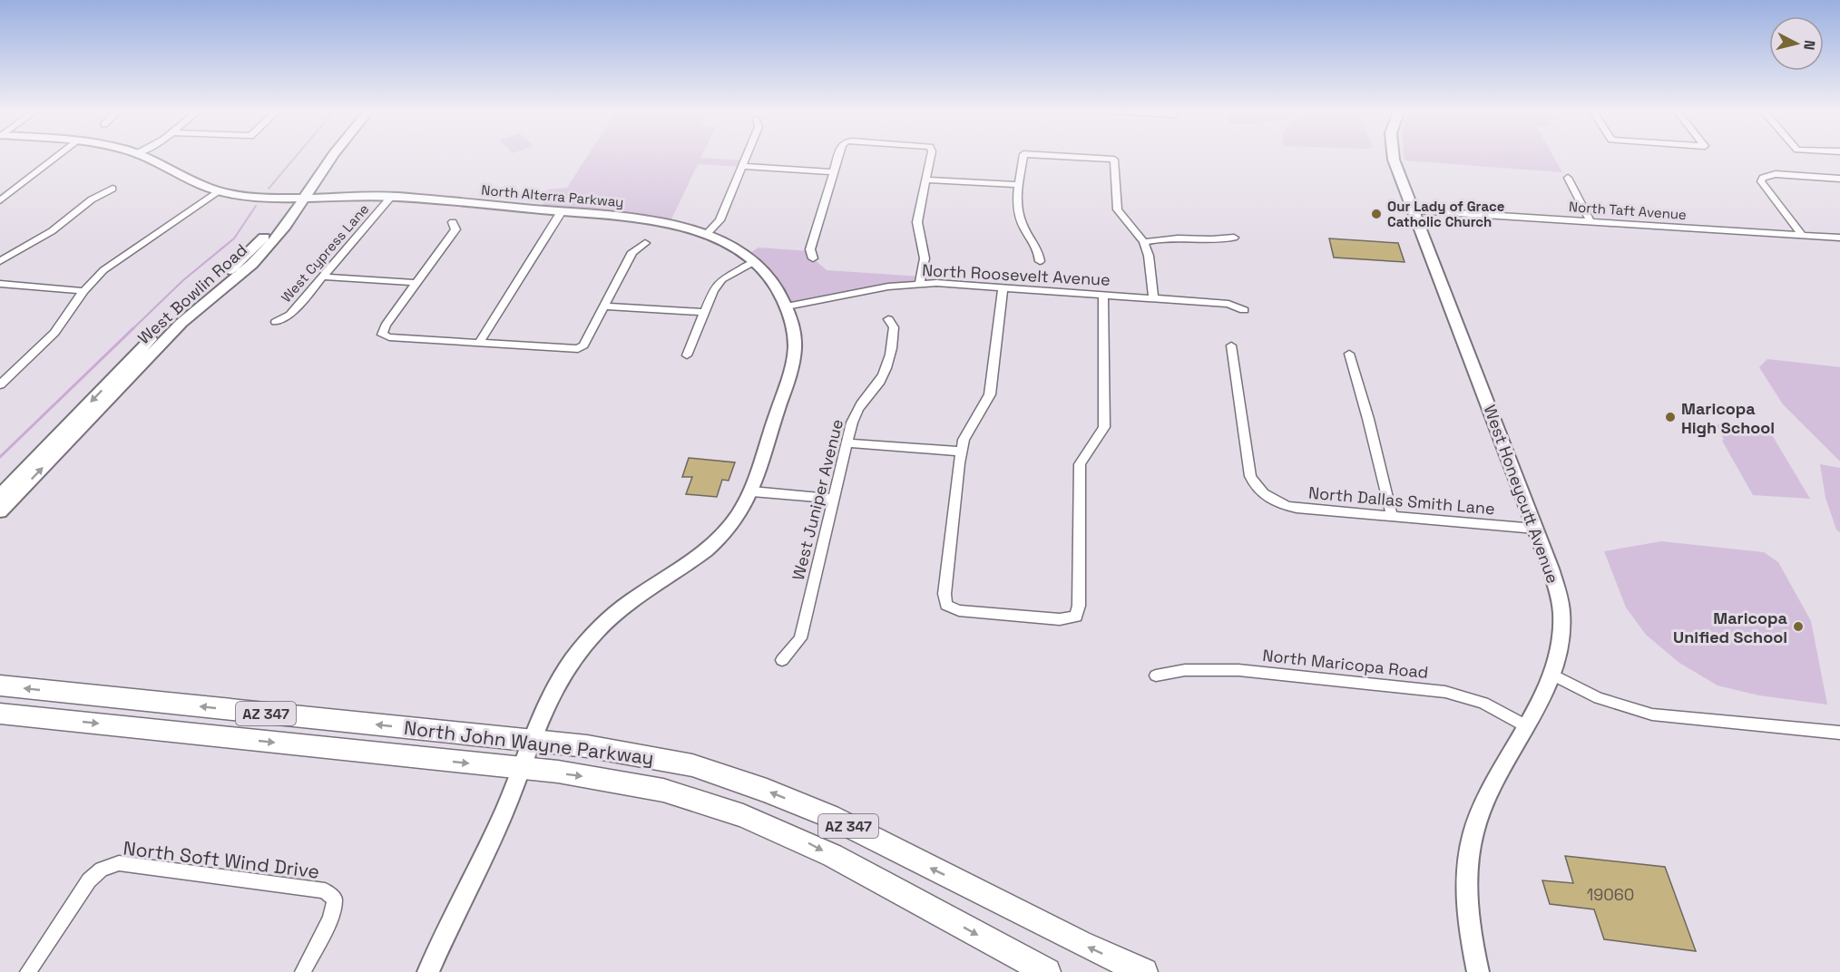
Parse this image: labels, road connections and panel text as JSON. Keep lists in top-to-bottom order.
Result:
{
  "streets": {
    "highway": ["AZ 347", "North John Wayne Parkway"],
    "street": [
      "North Alterra Parkway",
      "North Taft Avenue",
      "West Cypress Lane",
      "North Roosevelt Avenue",
      "West Bowlin Road",
      "West Honeycutt Avenue",
      "West Juniper Avenue",
      "North Dallas Smith Lane",
      "North Maricopa Road",
      "North Soft Wind Drive"
    ]
  },
  "crossings": [
    ["North Alterra Parkway", "West Cypress Lane"],
    ["North Alterra Parkway", "North Roosevelt Avenue"],
    ["North Alterra Parkway", "West Bowlin Road"],
    ["North Alterra Parkway", "North John Wayne Parkway"],
    ["North Taft Avenue", "West Honeycutt Avenue"],
    ["West Honeycutt Avenue", "North Dallas Smith Lane"],
    ["West Honeycutt Avenue", "North Maricopa Road"]
  ],
  "places": ["Our Lady of Grace Catholic Church", "Maricopa High School", "Maricopa Unified School"],
  "house_numbers": ["19060"],
  "north": "right"
}
